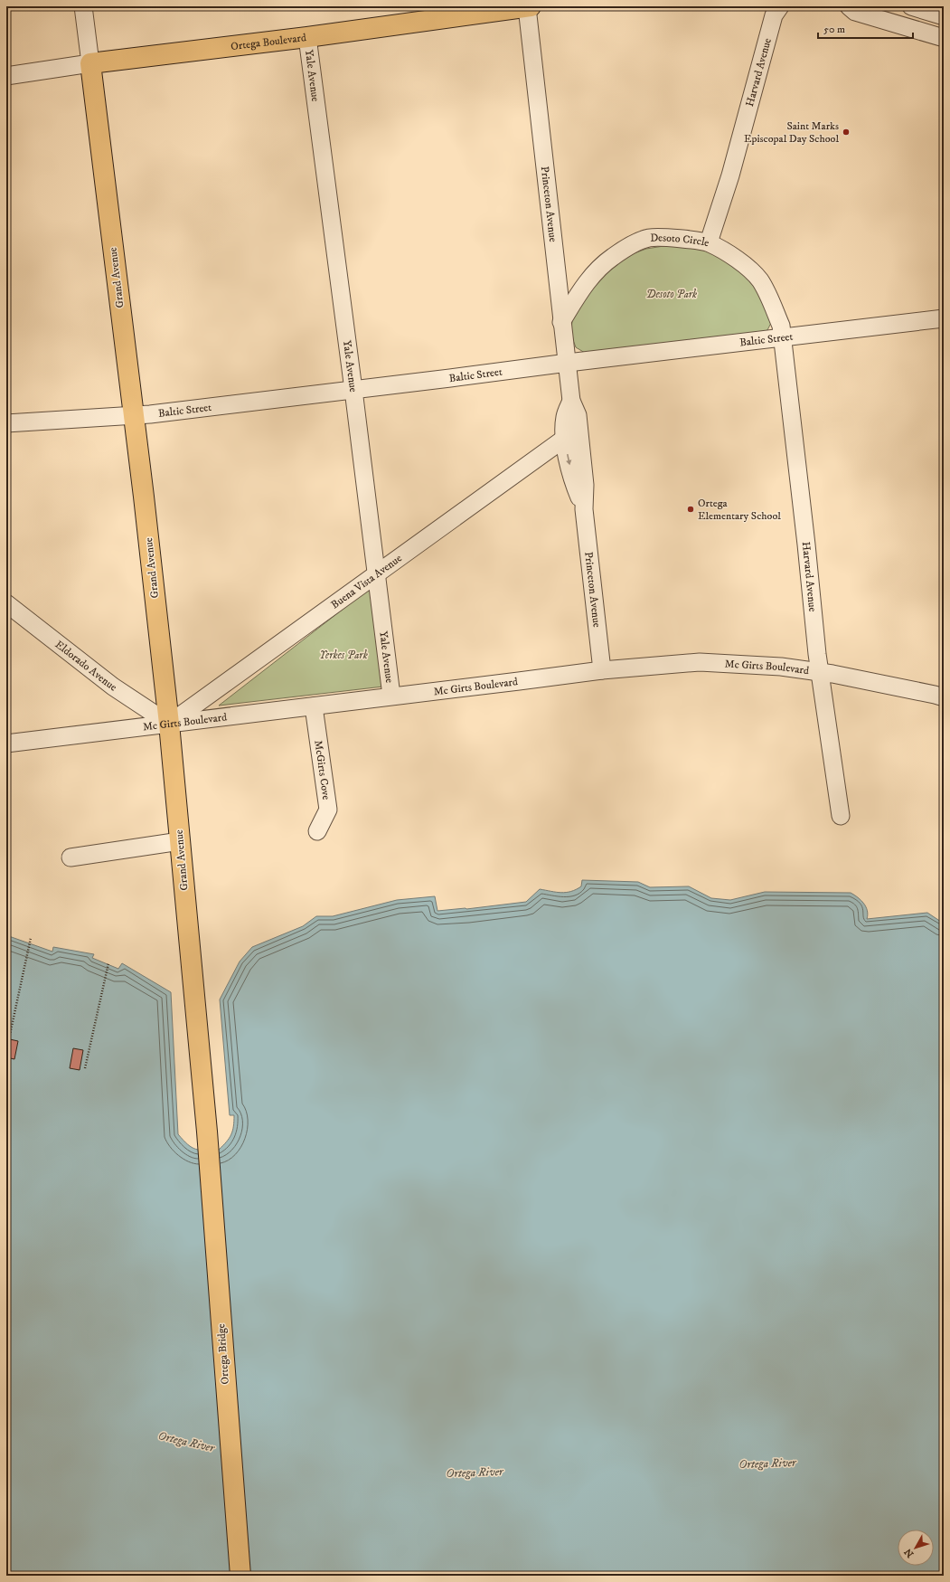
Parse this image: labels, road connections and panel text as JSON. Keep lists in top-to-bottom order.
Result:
{
  "streets": {
    "main road": ["Ortega Boulevard", "Grand Avenue", "Ortega Bridge"],
    "street": [
      "Harvard Avenue",
      "Yale Avenue",
      "Princeton Avenue",
      "Desoto Circle",
      "Baltic Street",
      "Buena Vista Avenue",
      "Eldorado Avenue",
      "Mc Girts Boulevard",
      "McGirts Cove"
    ]
  },
  "crossings": [
    ["Ortega Boulevard", "Yale Avenue"],
    ["Ortega Boulevard", "Princeton Avenue"],
    ["Ortega Boulevard", "Grand Avenue"],
    ["Harvard Avenue", "Desoto Circle"],
    ["Harvard Avenue", "Baltic Street"],
    ["Harvard Avenue", "Mc Girts Boulevard"],
    ["Yale Avenue", "Baltic Street"],
    ["Yale Avenue", "Buena Vista Avenue"],
    ["Yale Avenue", "Mc Girts Boulevard"],
    ["Princeton Avenue", "Desoto Circle"],
    ["Princeton Avenue", "Baltic Street"],
    ["Princeton Avenue", "Buena Vista Avenue"],
    ["Princeton Avenue", "Mc Girts Boulevard"],
    ["Desoto Circle", "Baltic Street"],
    ["Grand Avenue", "Baltic Street"],
    ["Grand Avenue", "Buena Vista Avenue"],
    ["Grand Avenue", "Eldorado Avenue"],
    ["Grand Avenue", "Mc Girts Boulevard"],
    ["Grand Avenue", "Ortega Bridge"],
    ["Buena Vista Avenue", "Eldorado Avenue"],
    ["Buena Vista Avenue", "Mc Girts Boulevard"],
    ["Eldorado Avenue", "Mc Girts Boulevard"],
    ["Mc Girts Boulevard", "McGirts Cove"]
  ],
  "water": ["Ortega River"],
  "parks": ["Desoto Park", "Yerkes Park"],
  "places": ["Saint Marks Episcopal Day School", "Ortega Elementary School"],
  "scale_bar": "50 m",
  "north": "bottom left"
}
